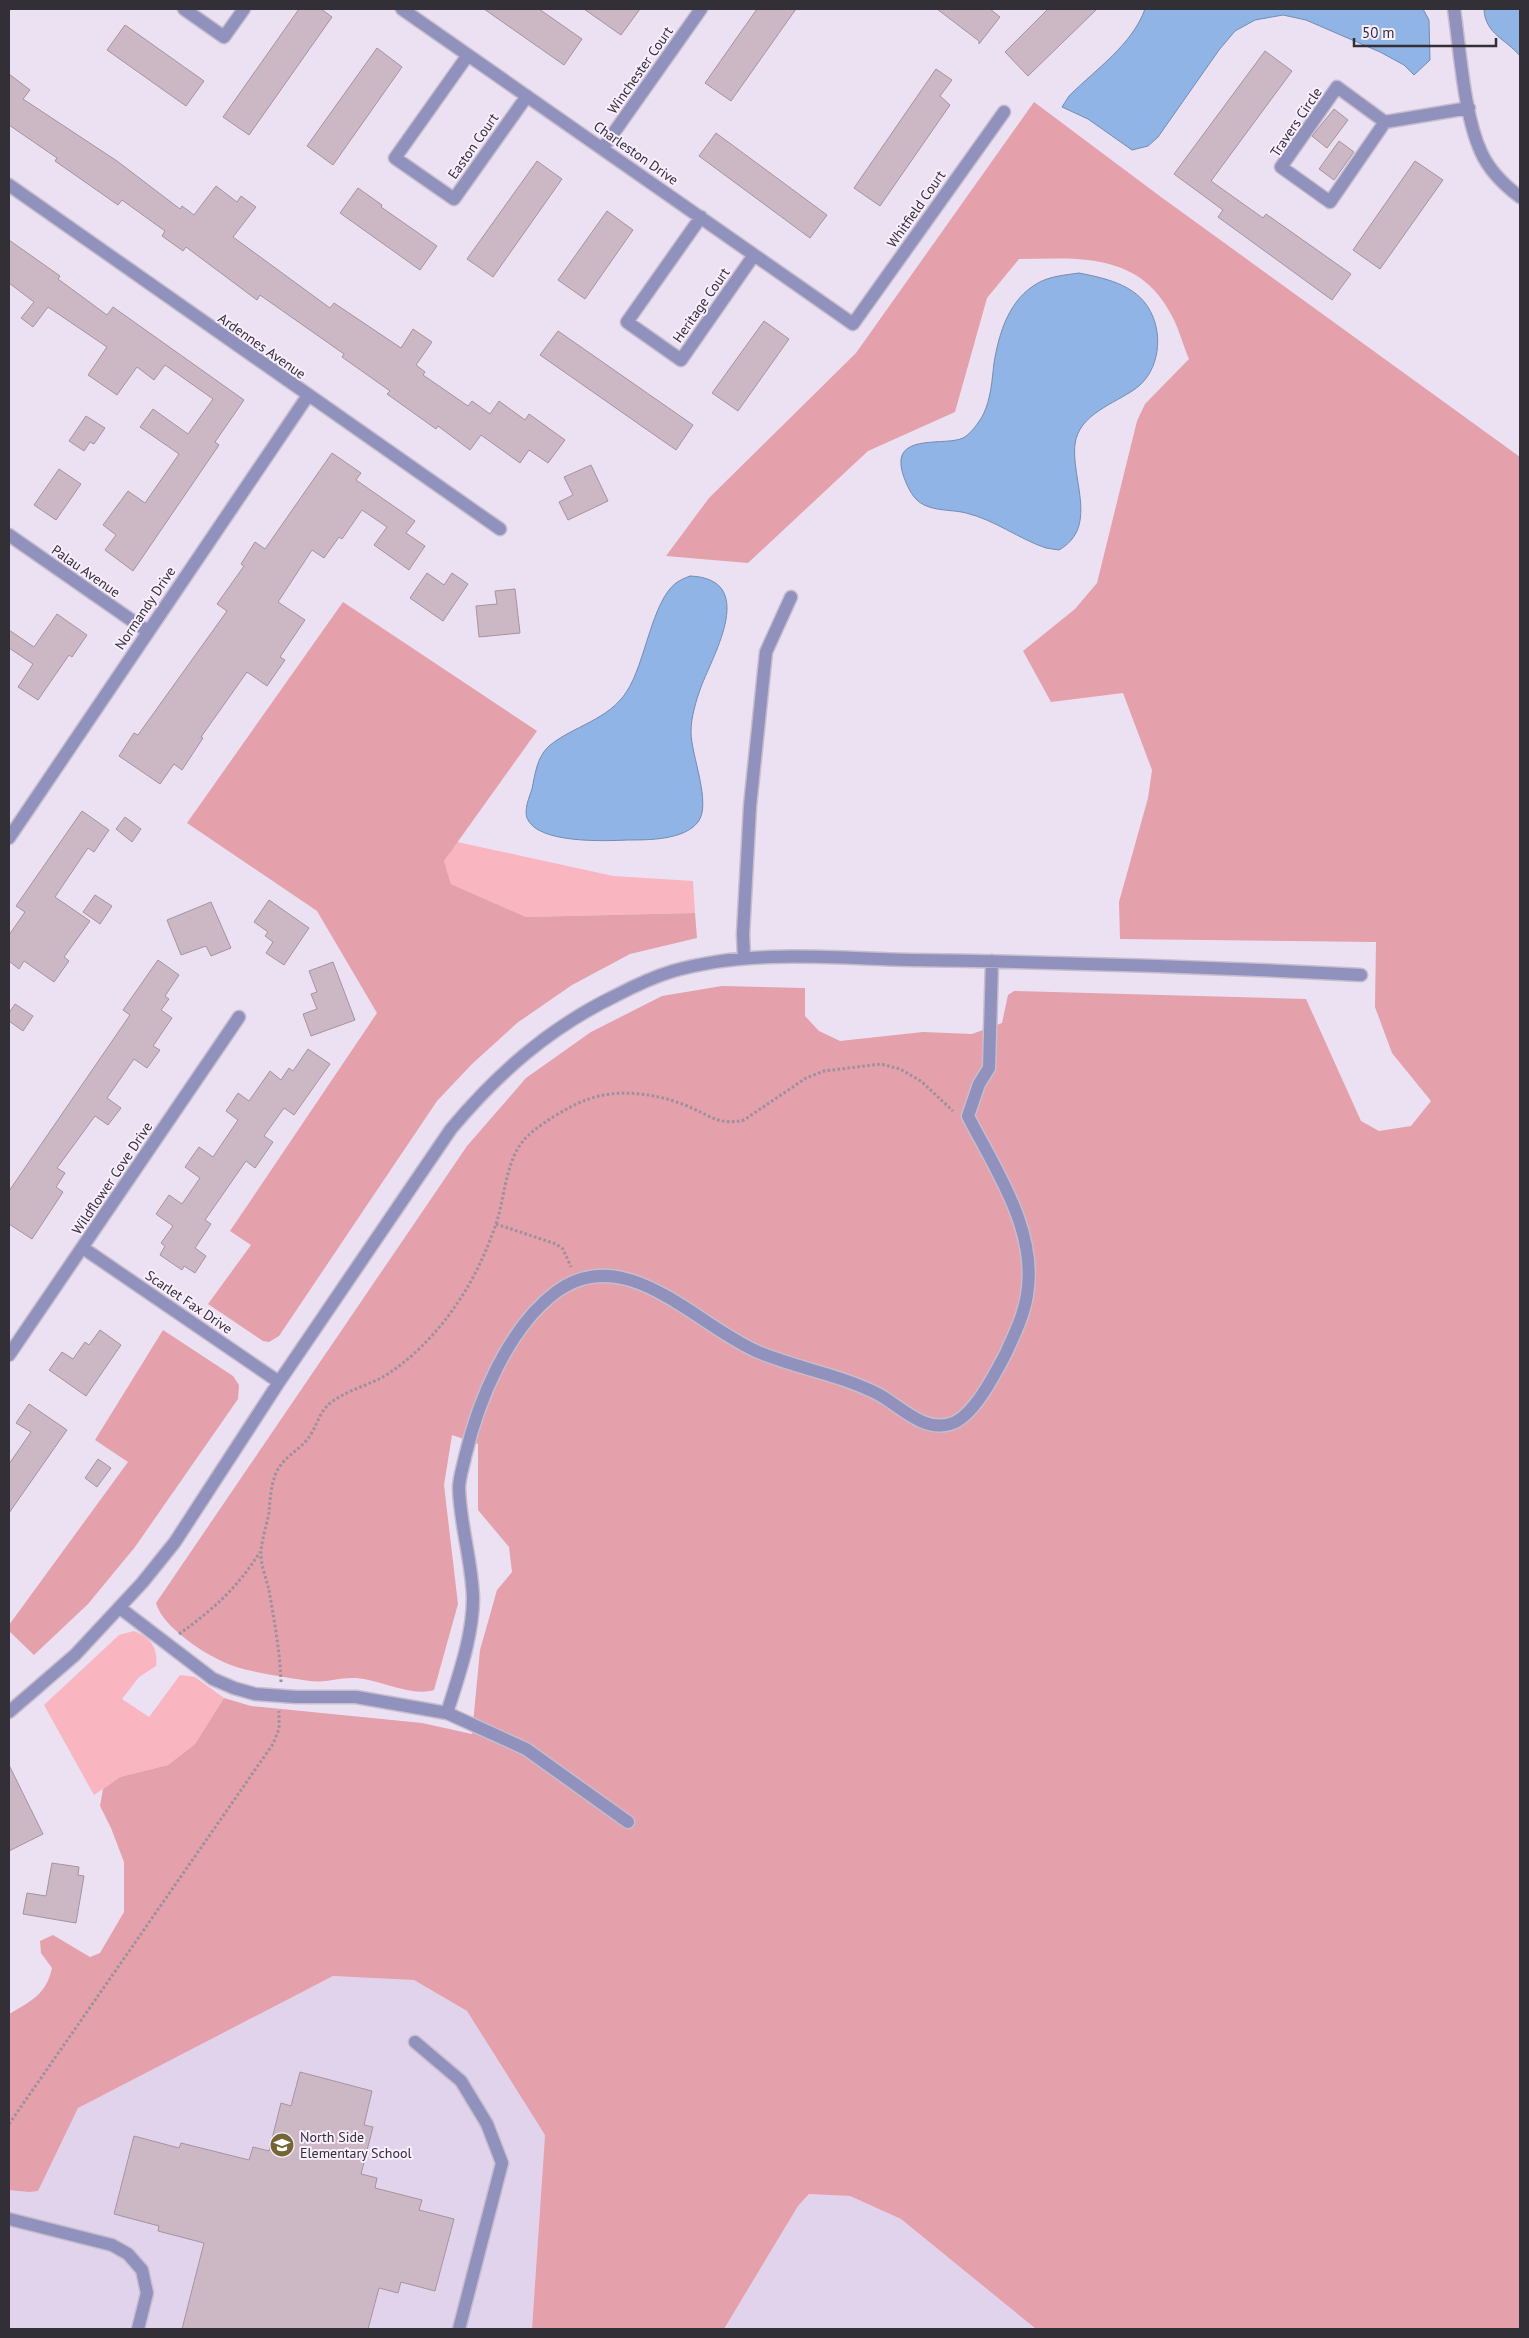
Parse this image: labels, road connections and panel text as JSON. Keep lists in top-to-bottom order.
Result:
{
  "streets": {
    "street": [
      "Winchester Court",
      "Travers Circle",
      "Easton Court",
      "Charleston Drive",
      "Whitfield Court",
      "Heritage Court",
      "Ardennes Avenue",
      "Palau Avenue",
      "Normandy Drive",
      "Wildflower Cove Drive",
      "Scarlet Fax Drive"
    ]
  },
  "crossings": [
    ["Winchester Court", "Charleston Drive"],
    ["Easton Court", "Charleston Drive"],
    ["Charleston Drive", "Whitfield Court"],
    ["Charleston Drive", "Heritage Court"],
    ["Ardennes Avenue", "Normandy Drive"],
    ["Palau Avenue", "Normandy Drive"],
    ["Wildflower Cove Drive", "Scarlet Fax Drive"]
  ],
  "places": {
    "school or university": ["North Side Elementary School"]
  },
  "scale_bar": "50 m"
}
